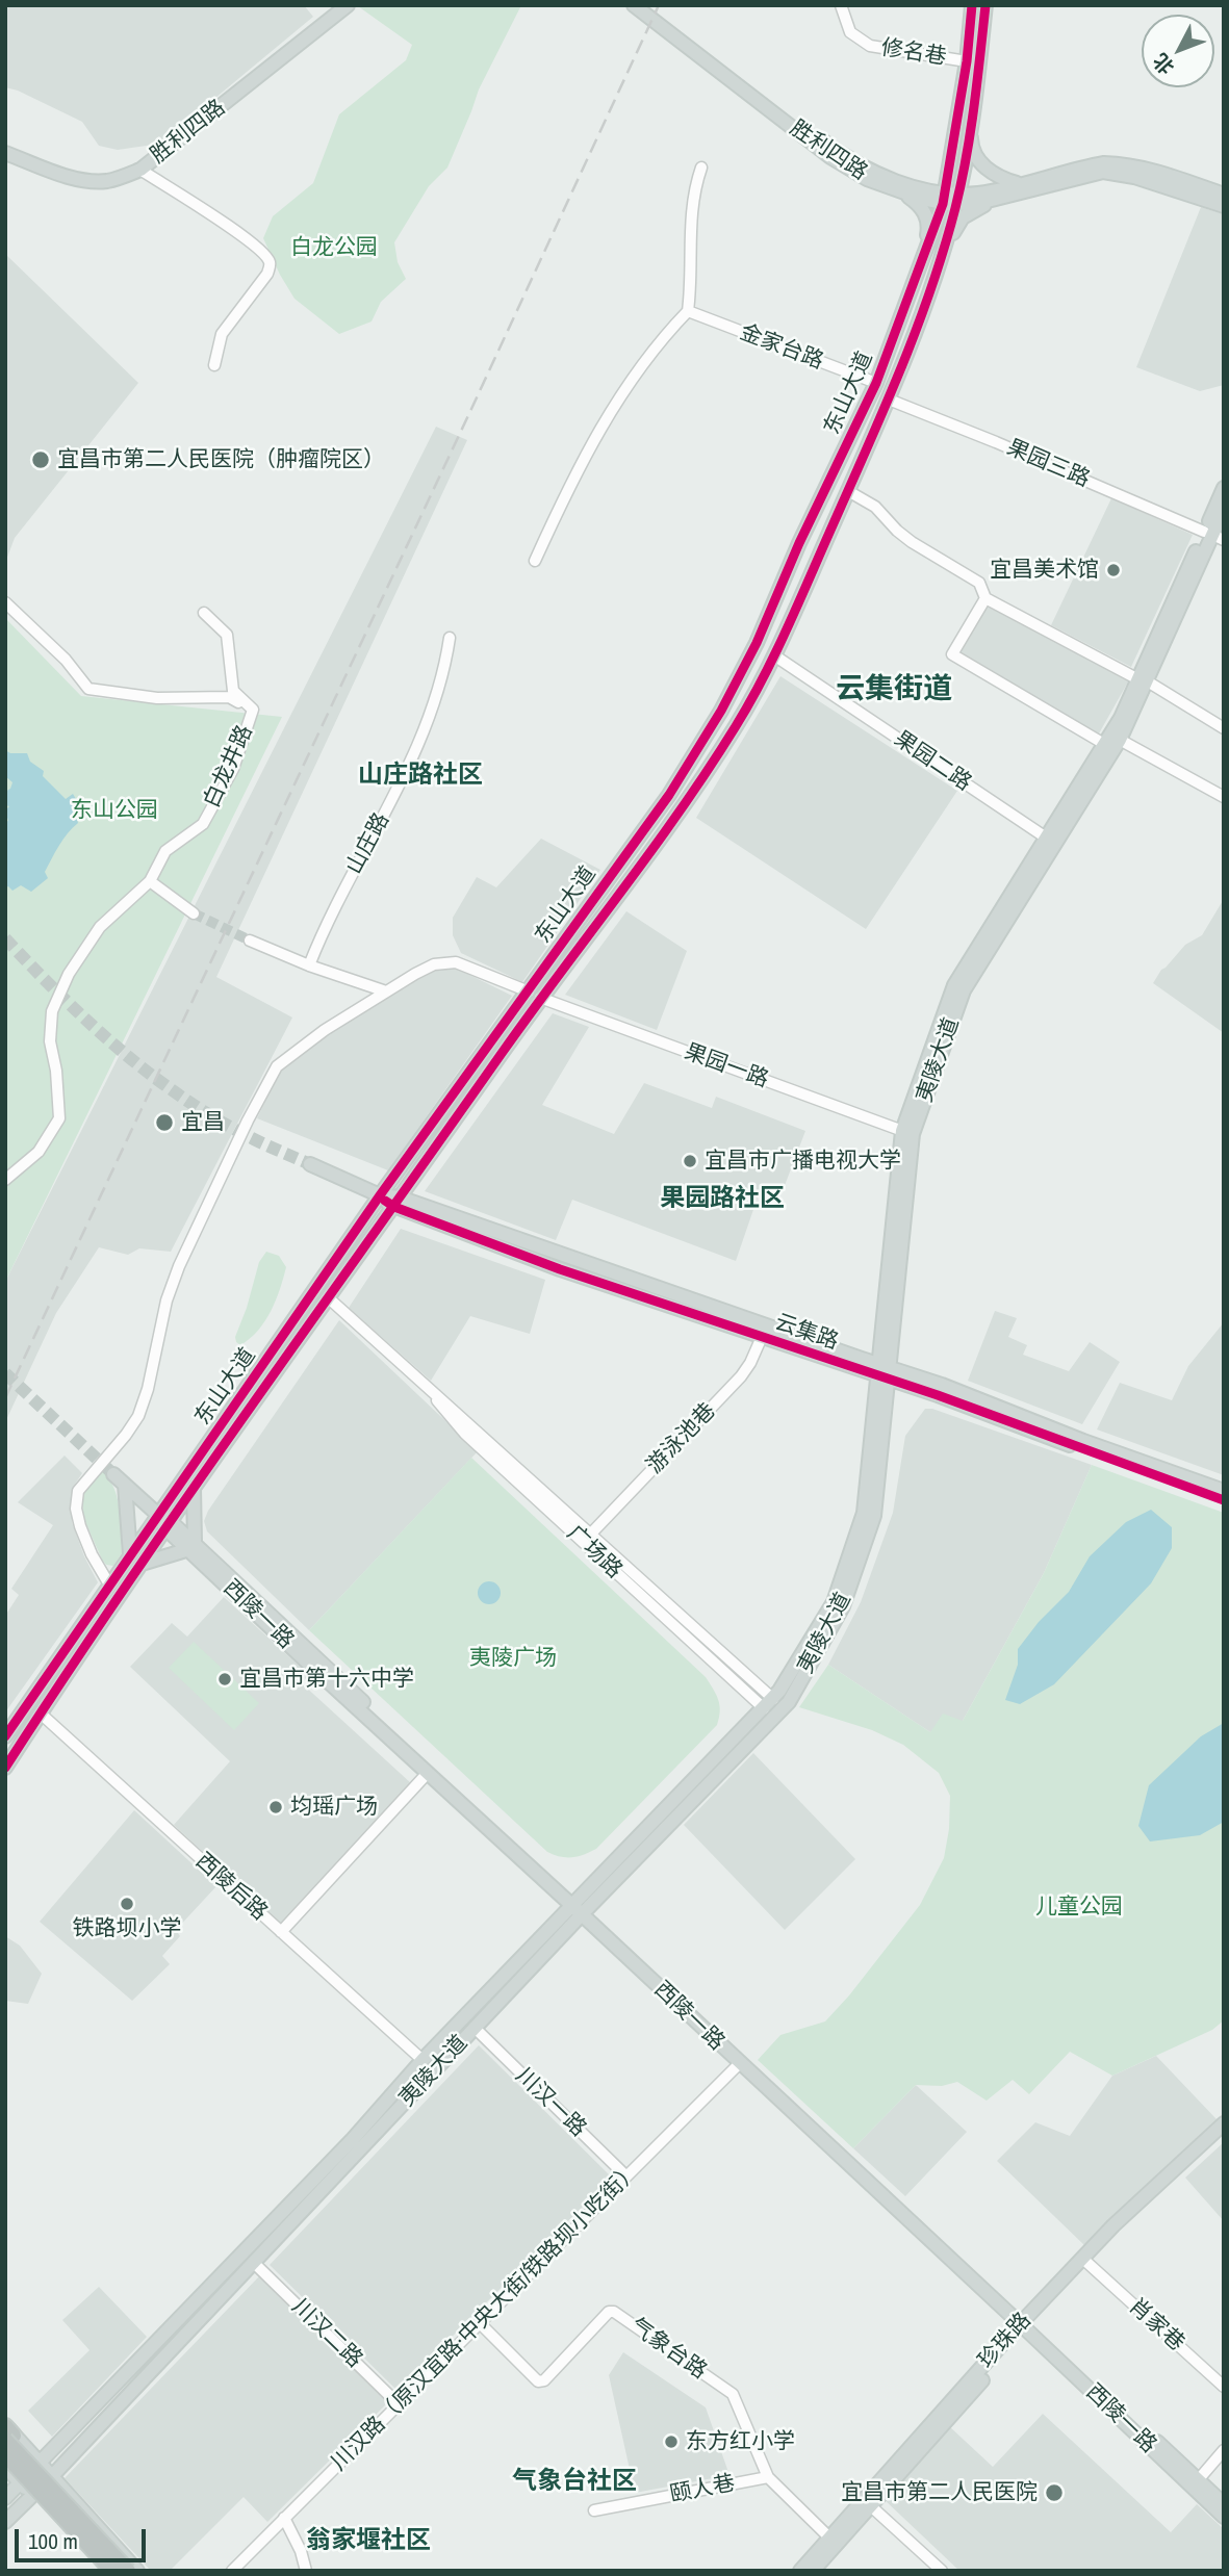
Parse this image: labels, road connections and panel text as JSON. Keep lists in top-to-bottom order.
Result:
{
  "streets": {
    "main road": [
      "胜利四路",
      "东山大道",
      "夷陵大道",
      "云集路",
      "西陵一路",
      "珍珠路"
    ],
    "street": [
      "修名巷",
      "金家台路",
      "果园三路",
      "果园二路",
      "白龙井路",
      "山庄路",
      "果园一路",
      "游泳池巷",
      "广场路",
      "西陵后路",
      "川汉一路",
      "川汉路（原汉宜路·中央大街/铁路坝小吃街）",
      "肖家巷",
      "川汉二路",
      "气象台路",
      "颐人巷"
    ]
  },
  "crossings": [
    ["修名巷", "东山大道"],
    ["胜利四路", "东山大道"],
    ["金家台路", "东山大道"],
    ["东山大道", "果园三路"],
    ["东山大道", "果园二路"],
    ["东山大道", "果园一路"],
    ["东山大道", "云集路"],
    ["东山大道", "广场路"],
    ["东山大道", "西陵一路"],
    ["东山大道", "西陵后路"],
    ["果园三路", "夷陵大道"],
    ["果园二路", "夷陵大道"],
    ["夷陵大道", "果园一路"],
    ["夷陵大道", "云集路"],
    ["夷陵大道", "广场路"],
    ["夷陵大道", "西陵一路"],
    ["夷陵大道", "西陵后路"],
    ["夷陵大道", "川汉一路"],
    ["夷陵大道", "川汉二路"],
    ["云集路", "游泳池巷"],
    ["游泳池巷", "广场路"],
    ["西陵一路", "川汉路（原汉宜路·中央大街/铁路坝小吃街）"],
    ["西陵一路", "珍珠路"],
    ["川汉一路", "川汉路（原汉宜路·中央大街/铁路坝小吃街）"],
    ["川汉路（原汉宜路·中央大街/铁路坝小吃街）", "川汉二路"],
    ["川汉路（原汉宜路·中央大街/铁路坝小吃街）", "气象台路"],
    ["肖家巷", "珍珠路"],
    ["珍珠路", "气象台路"],
    ["气象台路", "颐人巷"]
  ],
  "districts": [
    "云集街道",
    "山庄路社区",
    "果园路社区",
    "气象台社区",
    "翁家堰社区"
  ],
  "parks": [
    "白龙公园",
    "东山公园",
    "夷陵广场",
    "儿童公园"
  ],
  "places": [
    "宜昌市第二人民医院（肿瘤院区）",
    "宜昌美术馆",
    "宜昌",
    "宜昌市广播电视大学",
    "宜昌市第十六中学",
    "均瑶广场",
    "铁路坝小学",
    "东方红小学",
    "宜昌市第二人民医院"
  ],
  "scale_bar": "100 m",
  "north": "bottom left"
}
